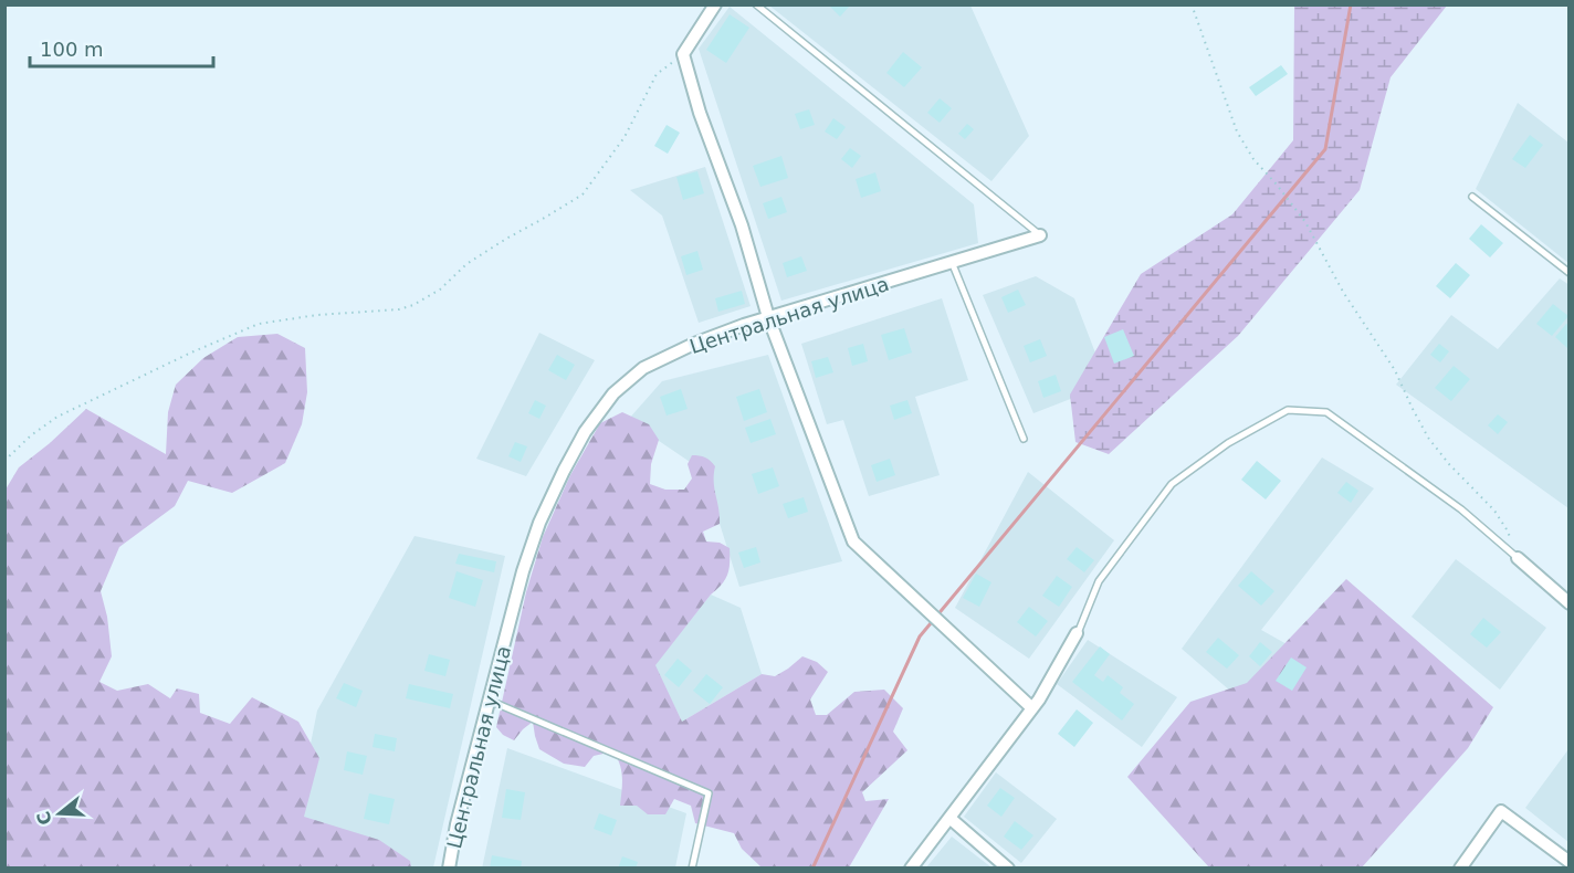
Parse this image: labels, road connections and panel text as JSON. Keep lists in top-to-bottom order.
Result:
{
  "streets": {
    "street": ["Центральная улица"]
  },
  "scale_bar": "100 m",
  "north": "left"
}
